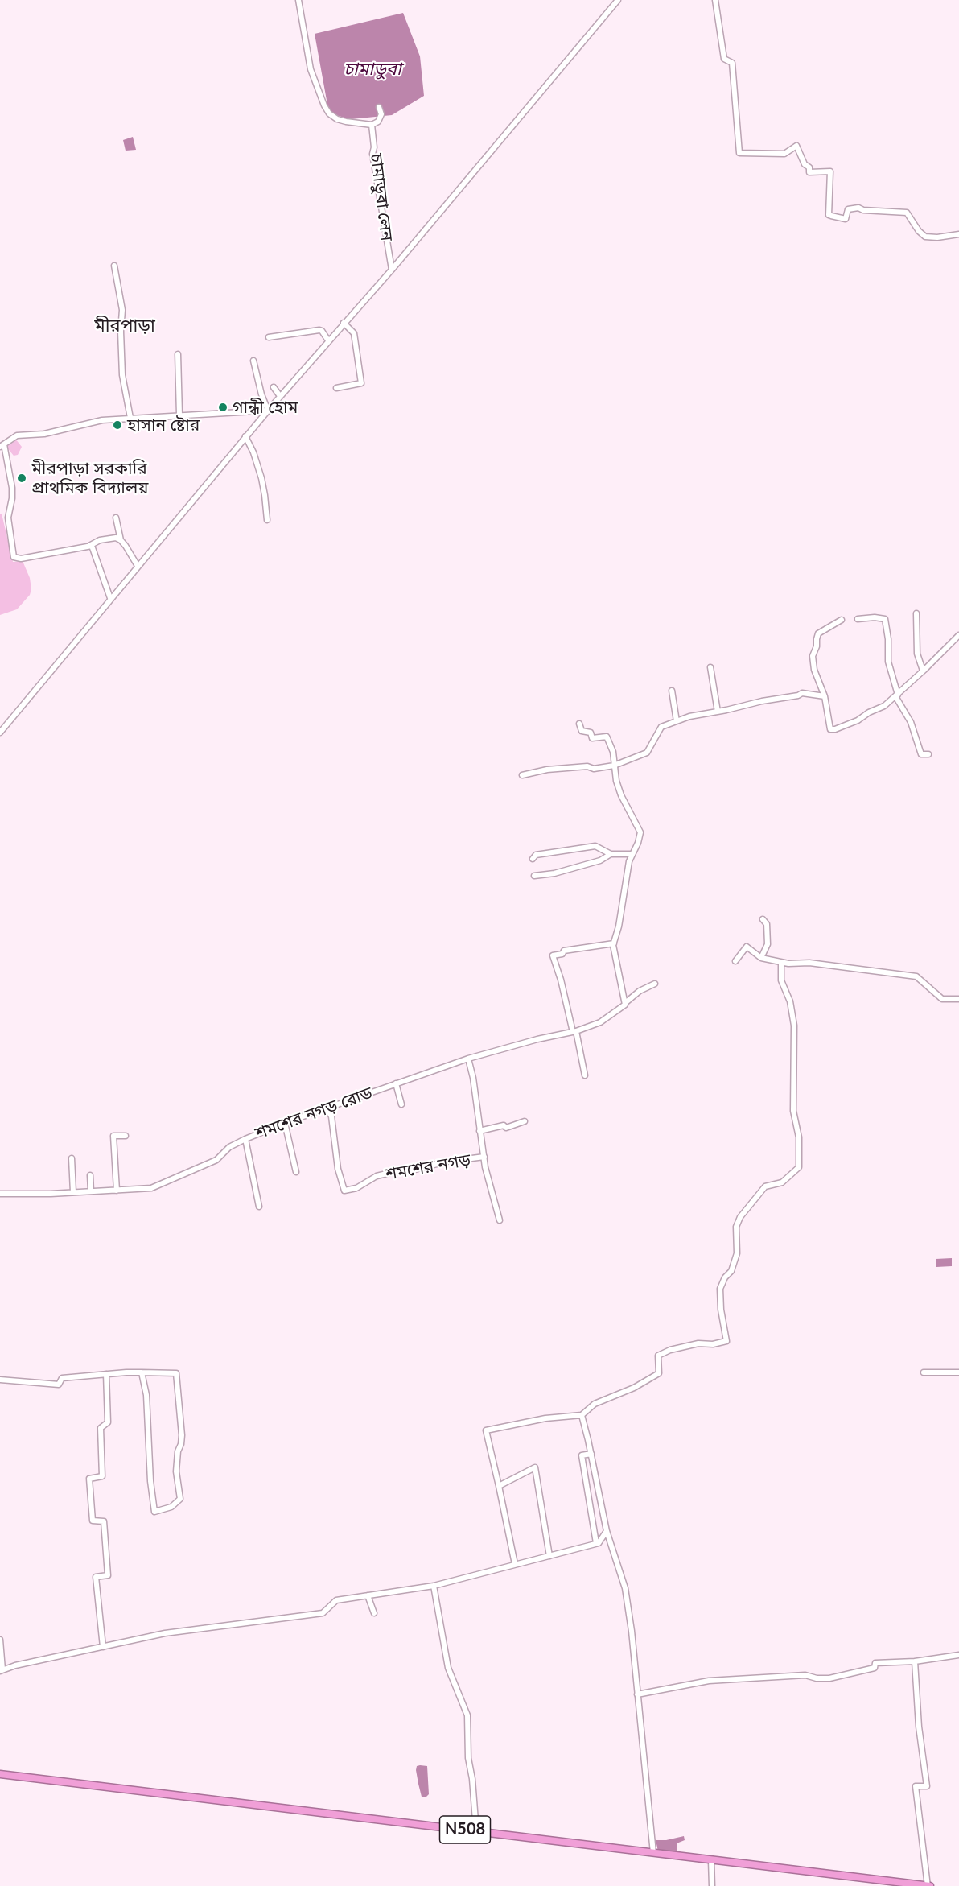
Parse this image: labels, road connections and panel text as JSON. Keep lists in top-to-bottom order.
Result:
{
  "streets": {
    "highway": ["N508"],
    "street": ["চামাডুবা লেন", "শমশের নগড় রোড", "শমশের নগড়"]
  },
  "crossings": [
    ["শমশের নগড় রোড", "শমশের নগড়"]
  ],
  "districts": ["মীরপাড়া"],
  "water": ["চামাডুবা"],
  "places": ["গান্ধী হোম", "হাসান ষ্টোর", "মীরপাড়া সরকারি প্রাথমিক বিদ্যালয়"]
}
